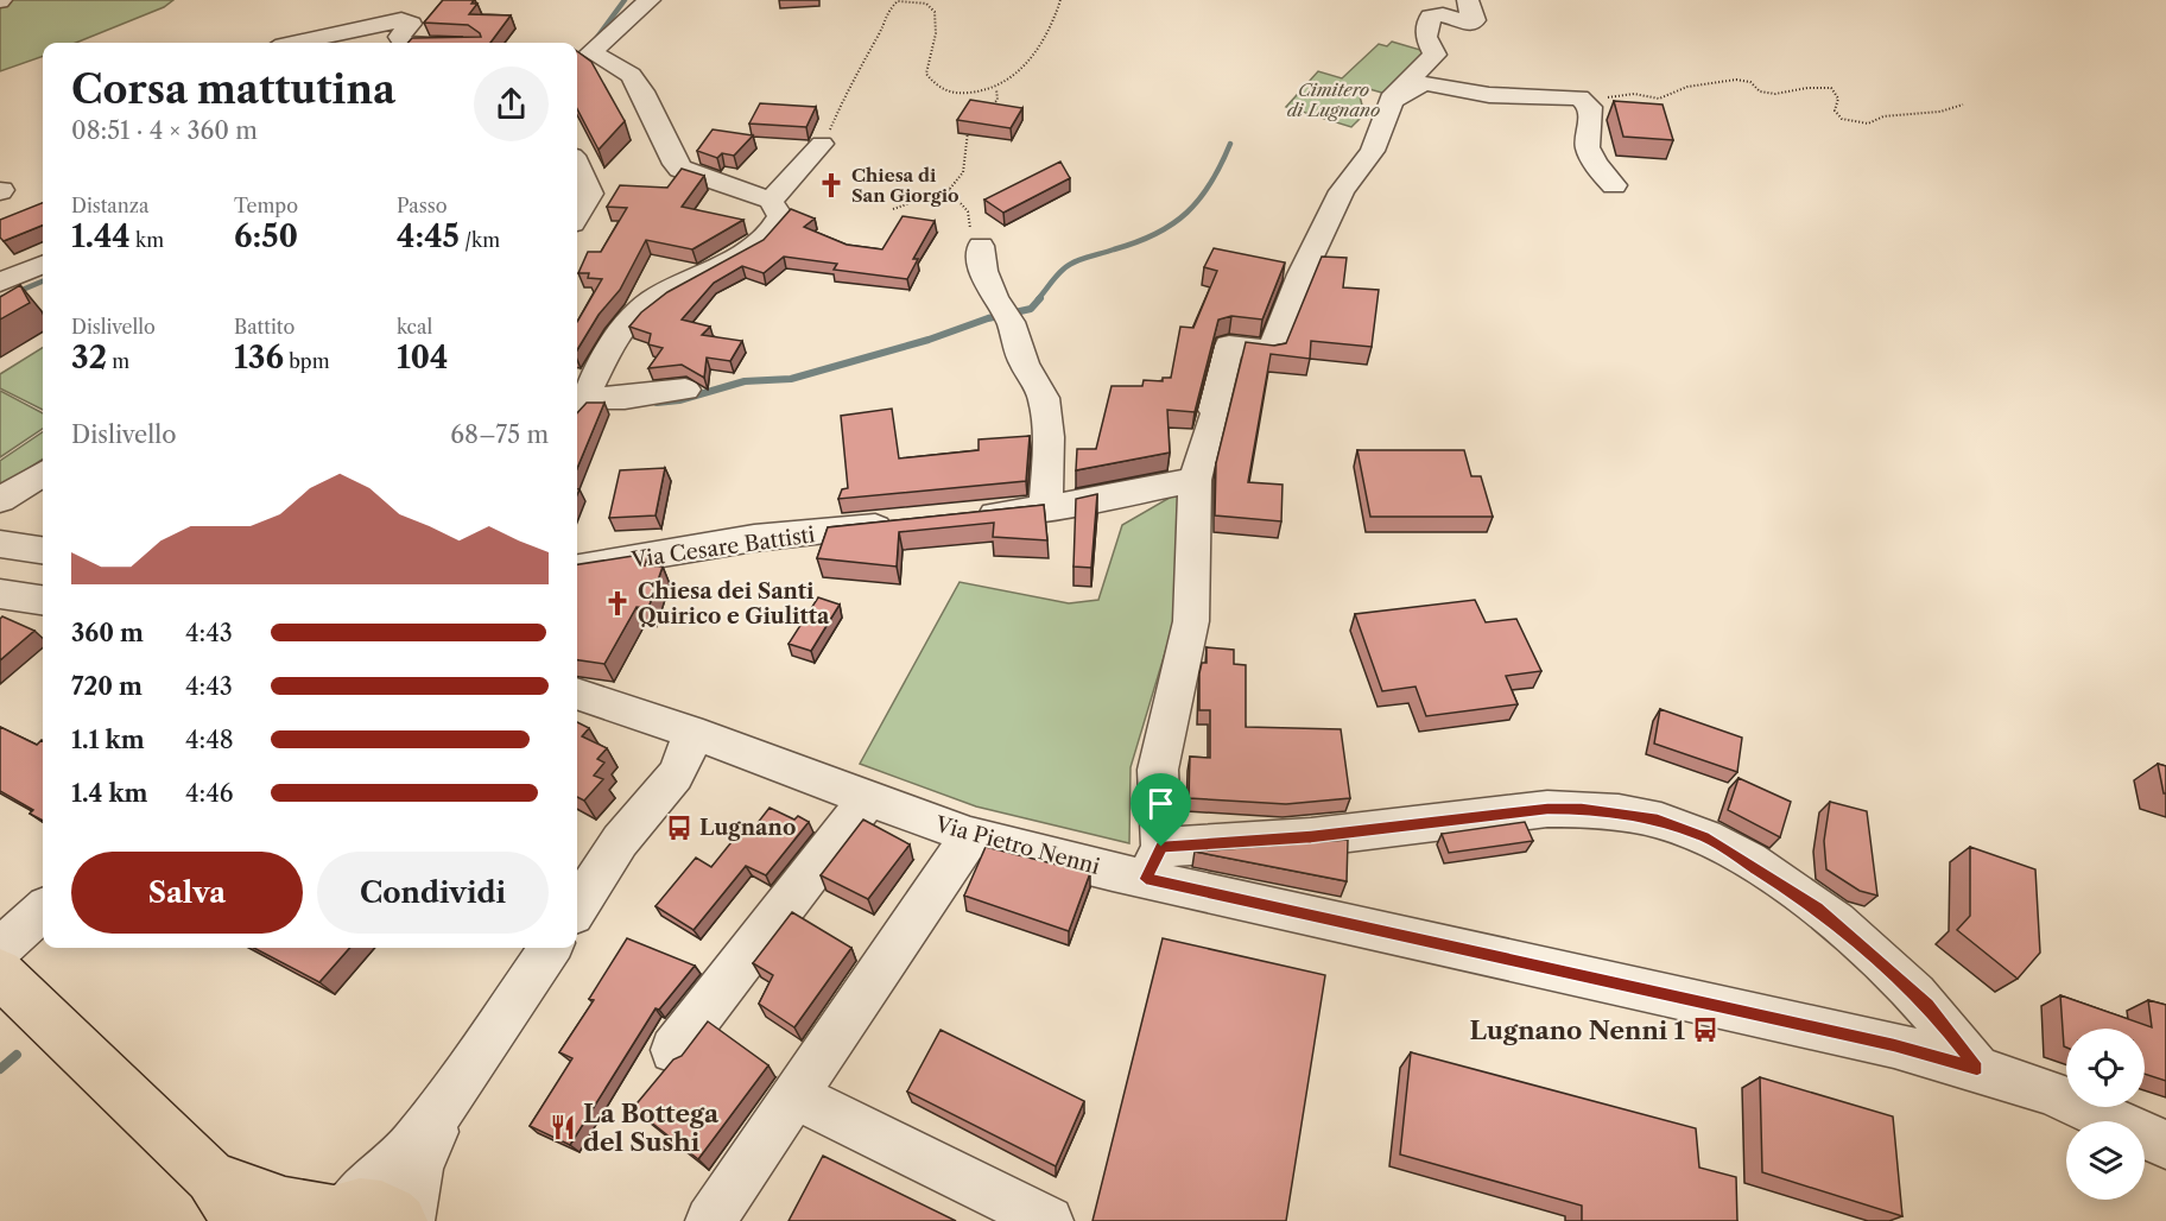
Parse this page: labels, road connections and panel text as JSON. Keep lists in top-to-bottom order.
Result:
{
  "streets": {
    "street": ["Via Cesare Battisti", "Via Pietro Nenni"]
  },
  "parks": ["Cimitero di Lugnano"],
  "places": {
    "church": ["Chiesa di San Giorgio", "Chiesa dei Santi Quirico e Giulitta"],
    "bus stop": ["Lugnano", "Lugnano Nenni 1"],
    "restaurant": ["La Bottega del Sushi"]
  },
  "page": {
    "heading": ["Corsa mattutina", "08:51 · 4 × 360 m"],
    "stats": [
      ["Distanza", "1.44 km"],
      ["Tempo", "6:50"],
      ["Passo", "4:45 /km"],
      ["Dislivello", "32 m"],
      ["Battito", "136 bpm"],
      ["kcal", "104"]
    ],
    "chart": ["Dislivello", "68–75 m"],
    "list": [
      {
        "name": "360 m",
        "note": "4:43"
      },
      {
        "name": "720 m",
        "note": "4:43"
      },
      {
        "name": "1.1 km",
        "note": "4:48"
      },
      {
        "name": "1.4 km",
        "note": "4:46"
      }
    ],
    "buttons": ["Salva", "Condividi"]
  }
}
